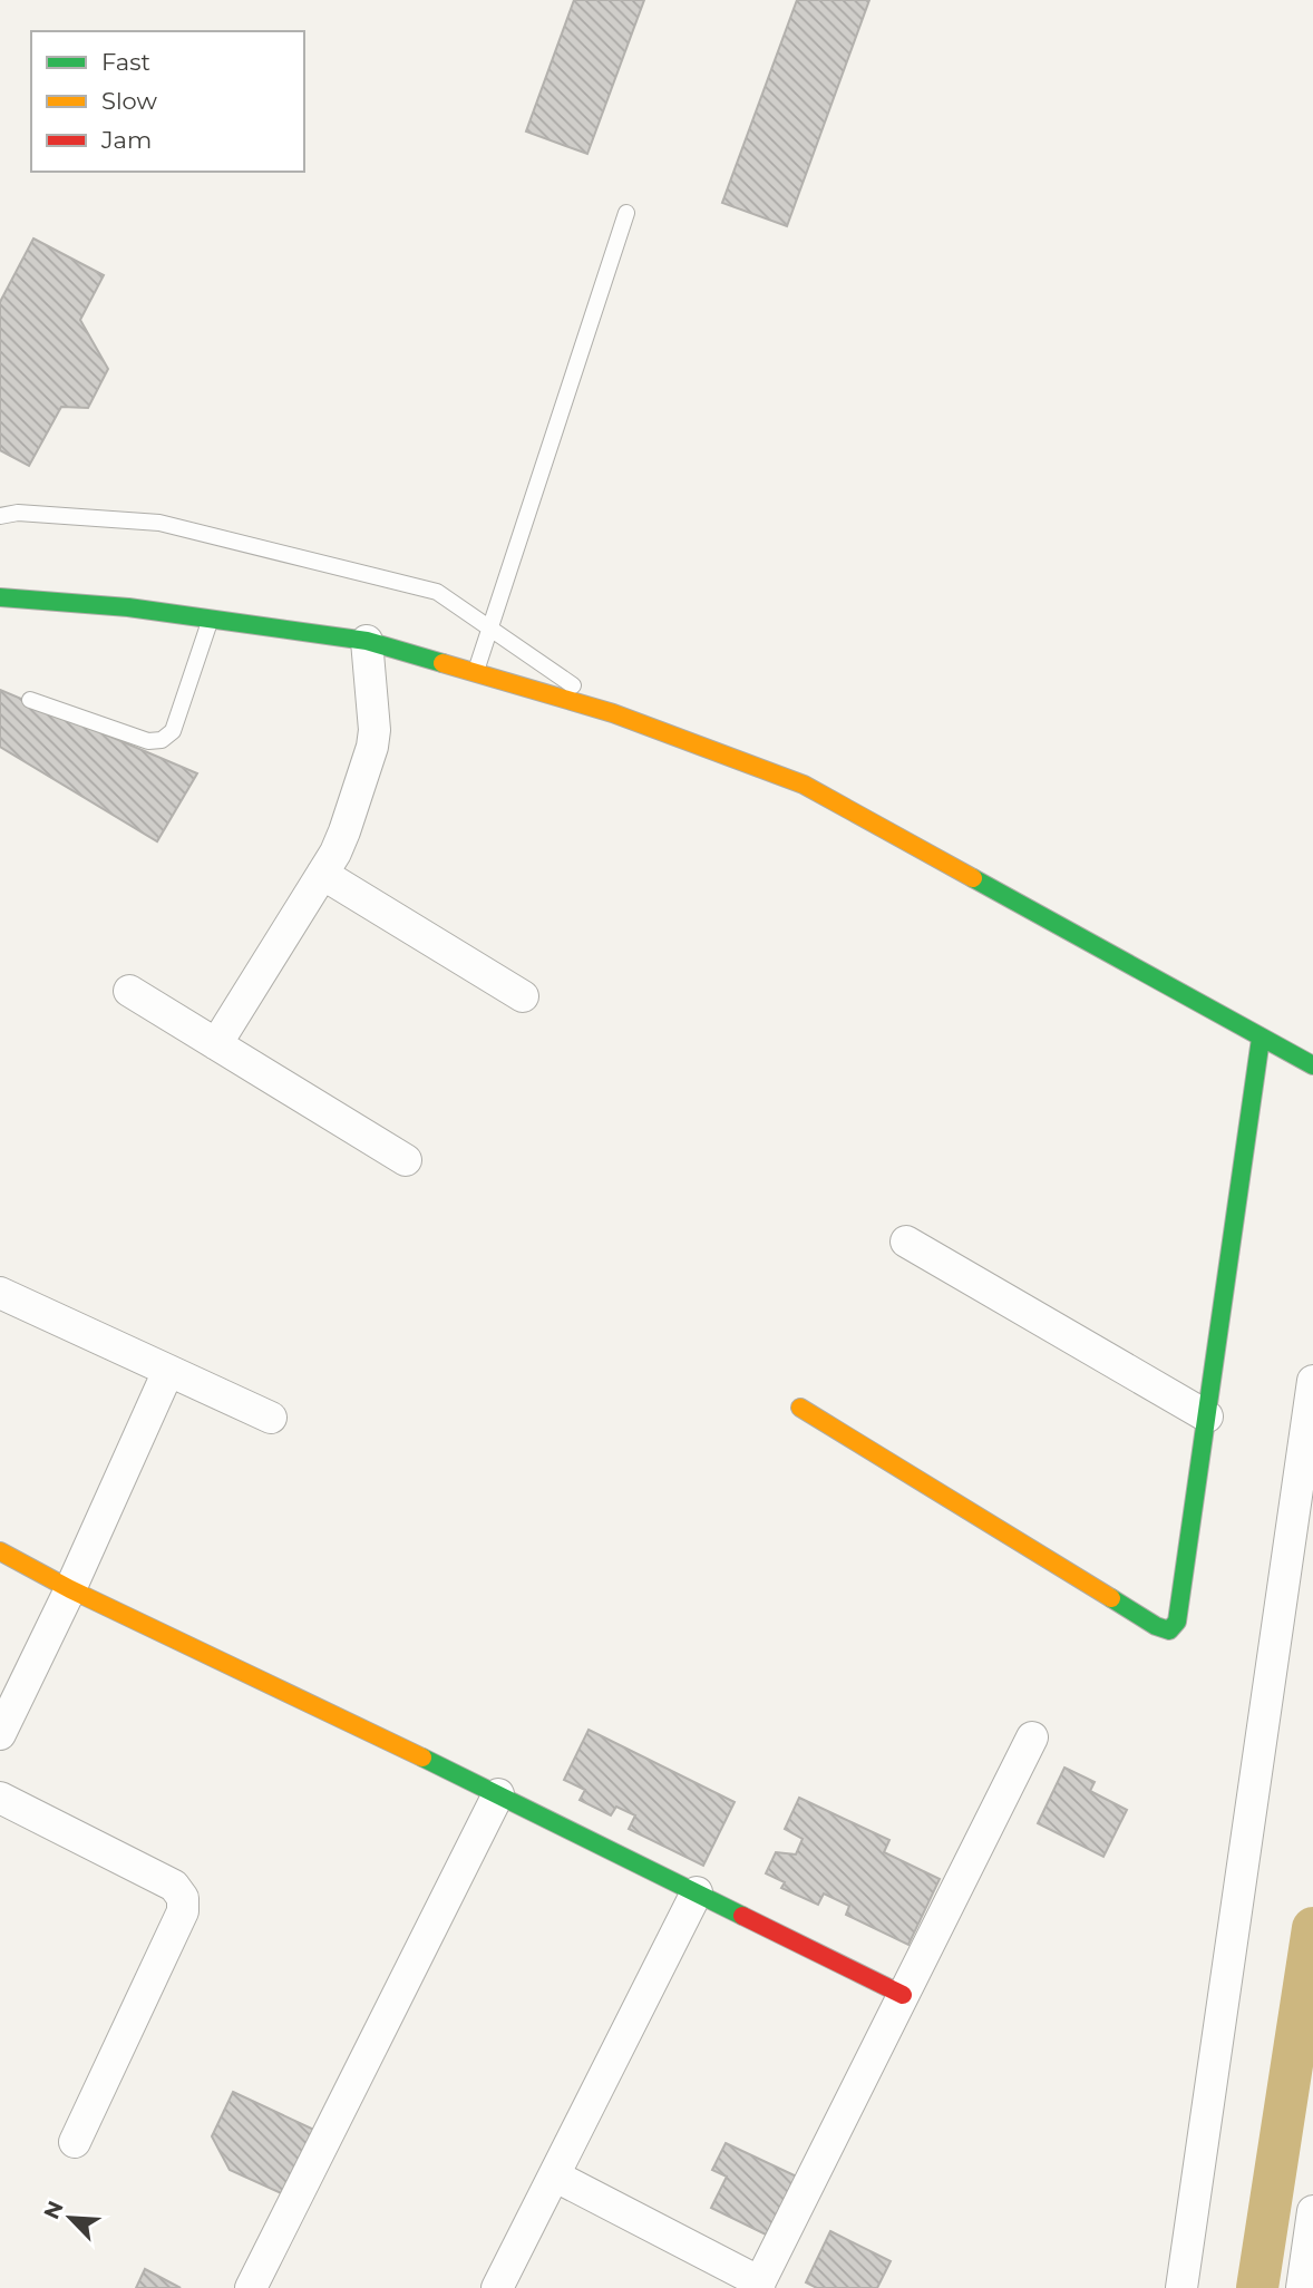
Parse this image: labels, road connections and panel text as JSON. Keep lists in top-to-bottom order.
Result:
{
  "legend": ["Fast", "Slow", "Jam"],
  "north": "top left"
}
